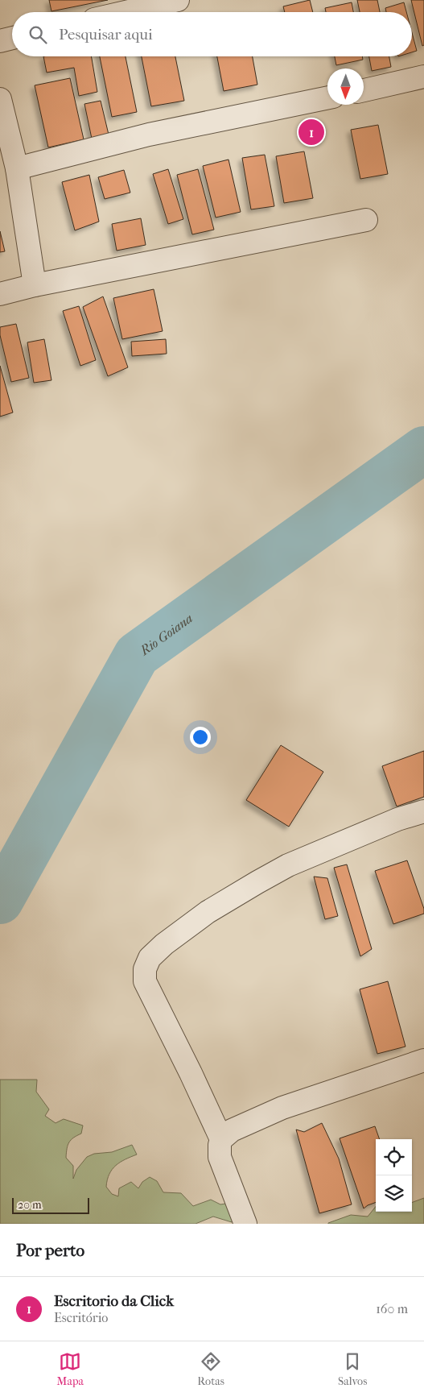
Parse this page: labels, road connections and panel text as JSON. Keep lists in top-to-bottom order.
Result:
{
  "water": ["Rio Goiana"],
  "scale_bar": "20 m",
  "north": "bottom",
  "page": {
    "search": "Pesquisar aqui",
    "pins": "1",
    "scale": "20 m",
    "heading": "Por perto",
    "list": [
      {
        "mark": "1",
        "name": "Escritorio da Click",
        "note": "Escritório",
        "value": "160 m"
      }
    ],
    "nav": ["Mapa", "Rotas", "Salvos"]
  }
}
